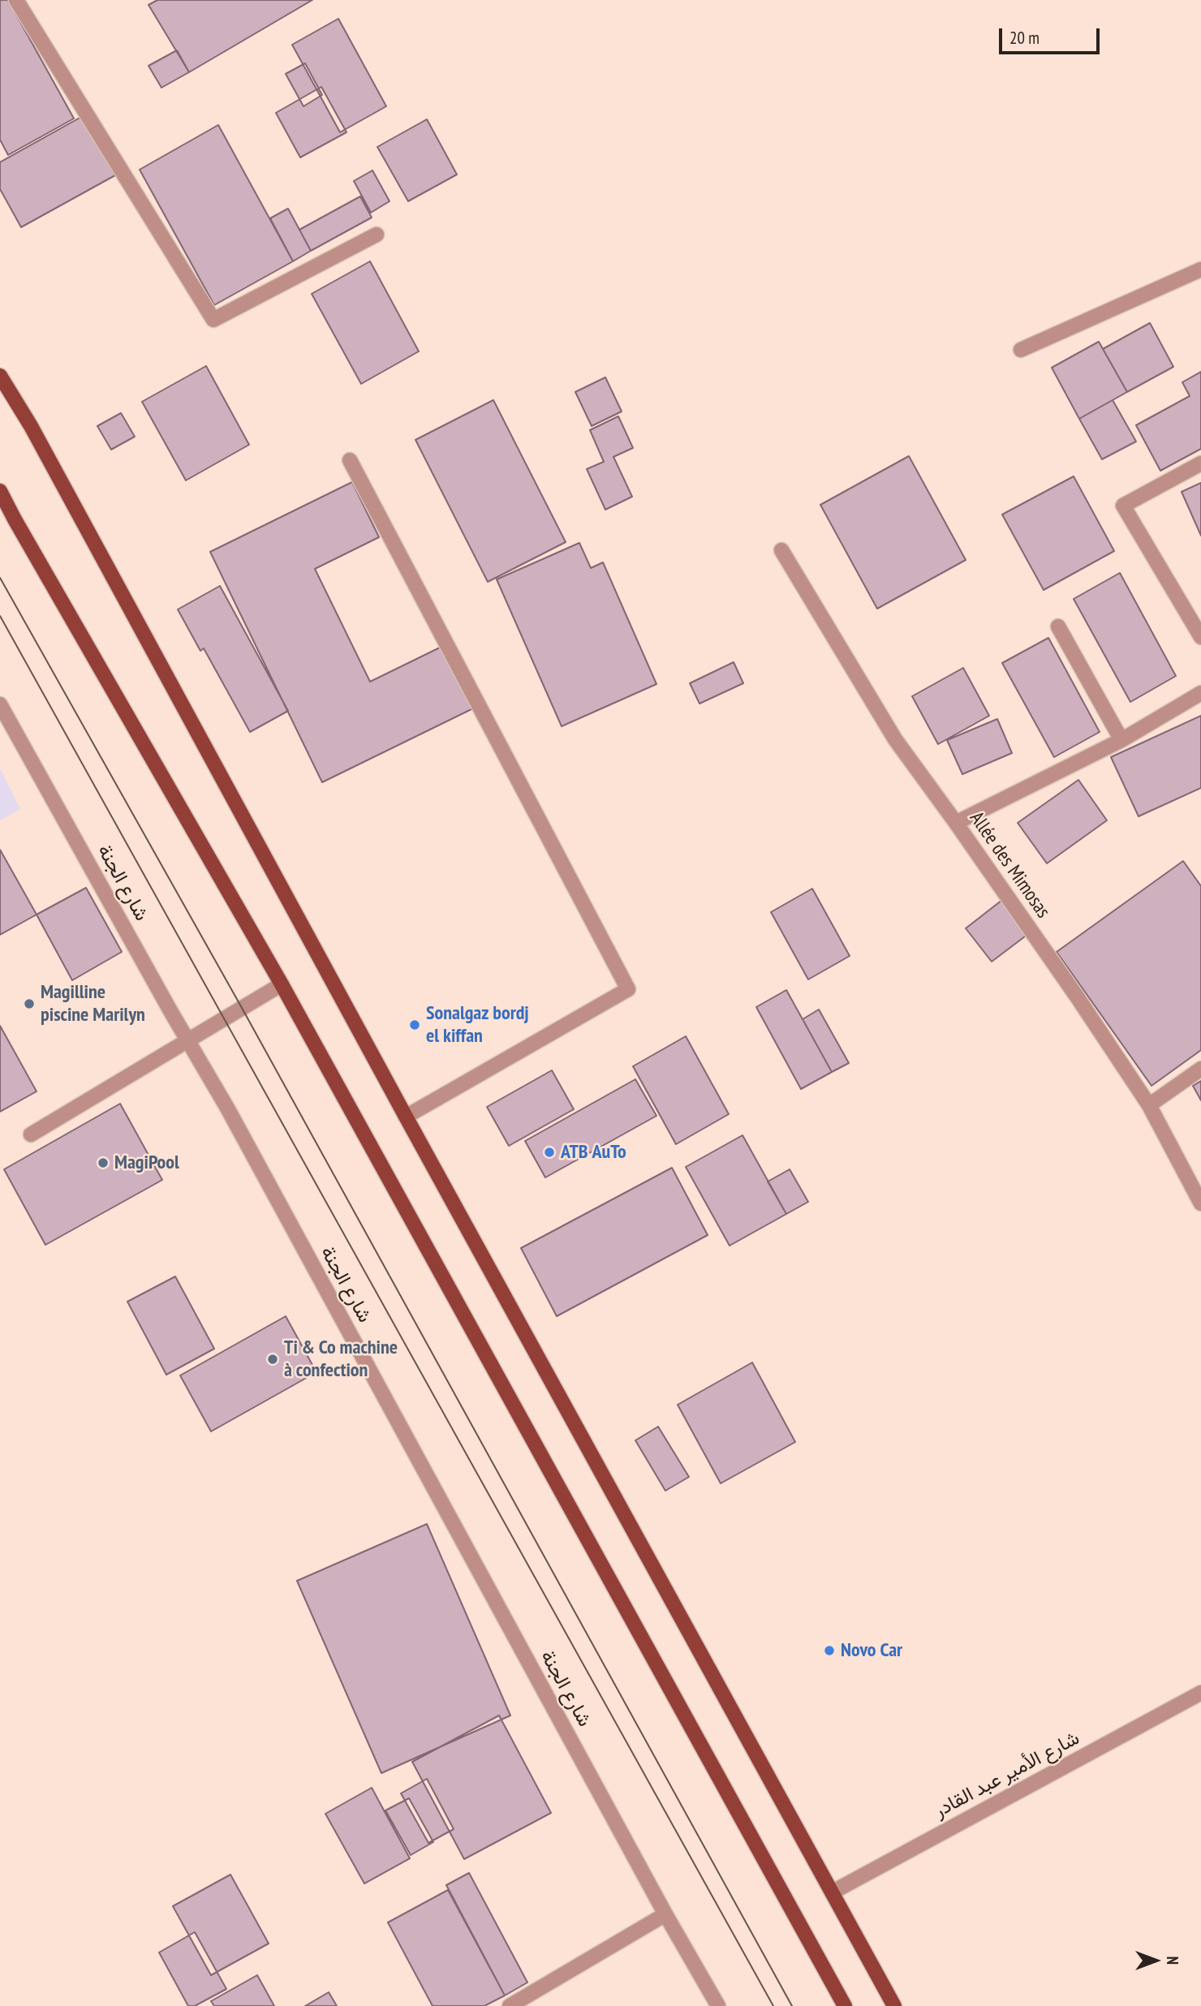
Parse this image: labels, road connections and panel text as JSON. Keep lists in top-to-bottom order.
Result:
{
  "streets": {
    "street": ["Allée des Mimosas", "شارع الجنة", "شارع الأمير عبد القادر"]
  },
  "places": [
    "Magilline piscine Marilyn",
    "Sonalgaz bordj el kiffan",
    "ATB AuTo",
    "MagiPool",
    "Ti & Co machine à confection",
    "Novo Car"
  ],
  "scale_bar": "20 m",
  "north": "right"
}
